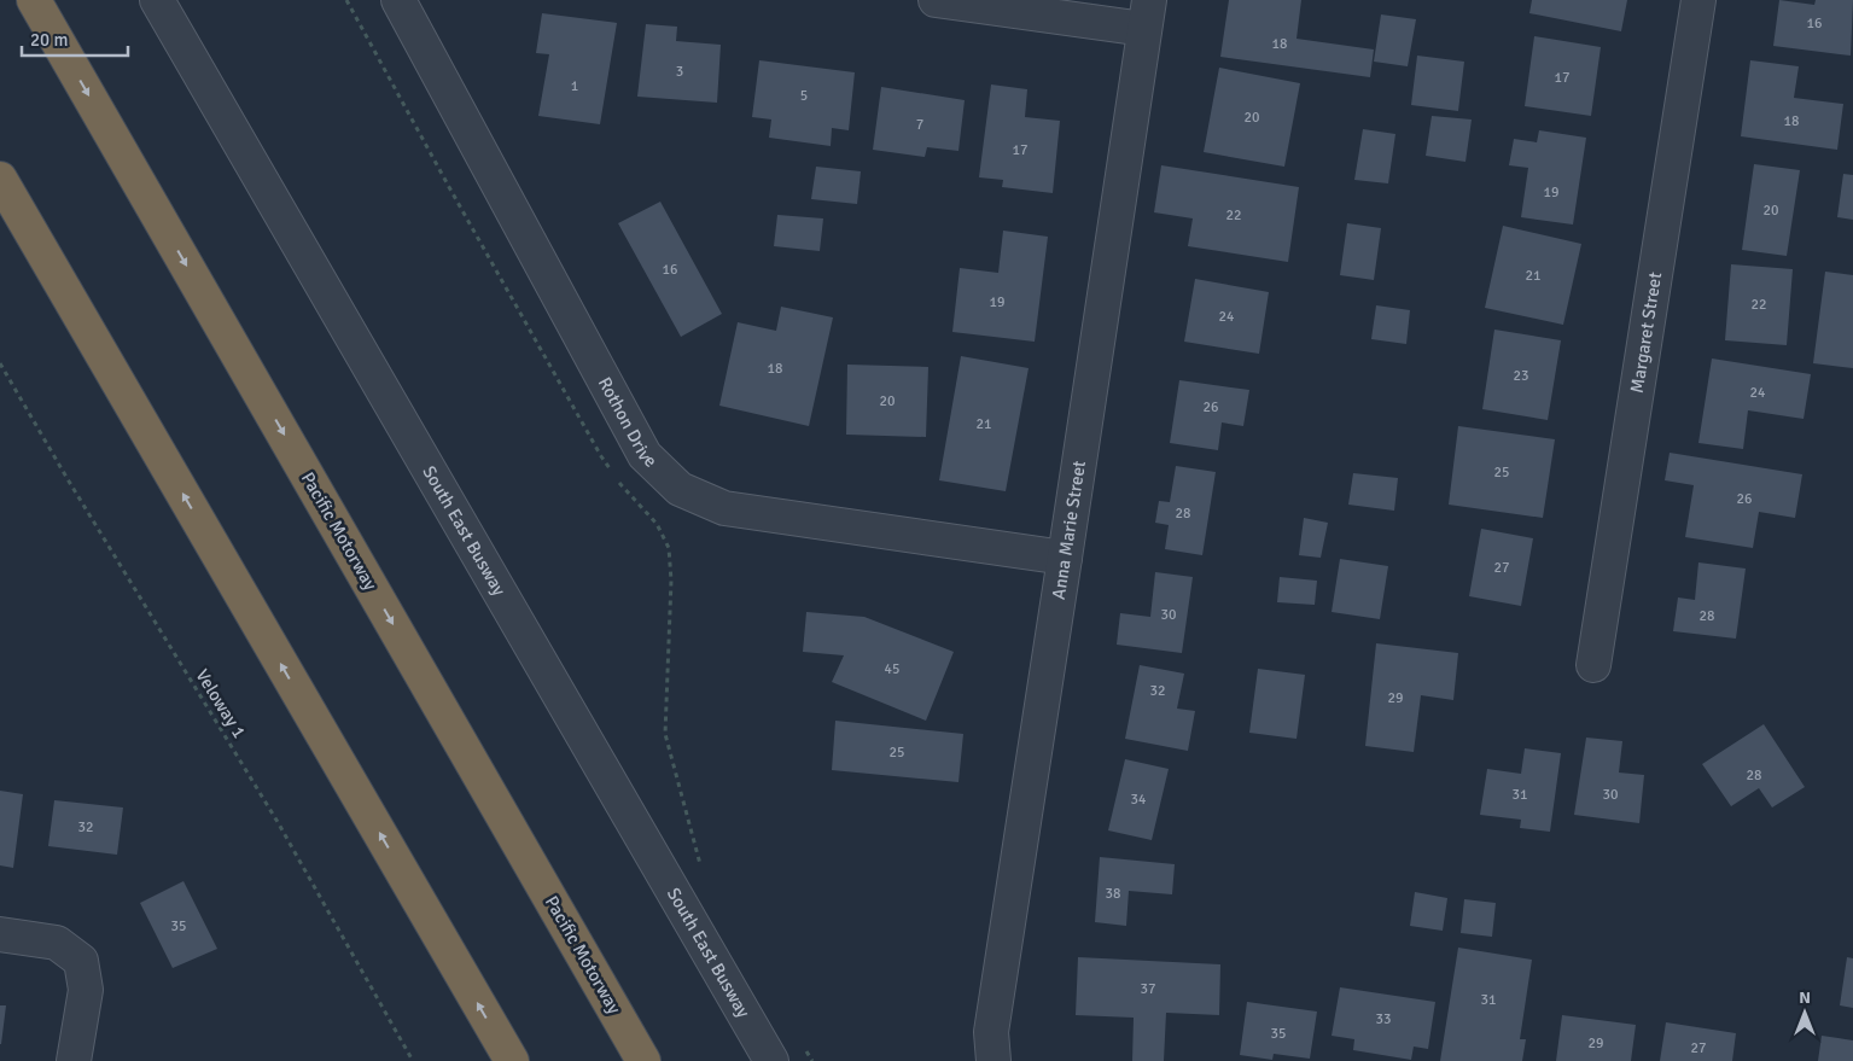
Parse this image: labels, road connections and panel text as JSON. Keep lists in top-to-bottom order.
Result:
{
  "streets": {
    "highway": ["Pacific Motorway"],
    "street": [
      "Margaret Street",
      "Rothon Drive",
      "South East Busway",
      "Anna Marie Street"
    ],
    "path": ["Veloway 1"]
  },
  "crossings": [
    ["Rothon Drive", "Anna Marie Street"]
  ],
  "house_numbers": [
    "16",
    "18",
    "3",
    "17",
    "1",
    "5",
    "20",
    "18",
    "7",
    "17",
    "19",
    "20",
    "22",
    "16",
    "21",
    "19",
    "22",
    "24",
    "18",
    "23",
    "24",
    "20",
    "26",
    "21",
    "25",
    "26",
    "28",
    "27",
    "30",
    "28",
    "45",
    "32",
    "29",
    "25",
    "28",
    "31",
    "30",
    "34",
    "32",
    "38",
    "35",
    "37",
    "31",
    "33",
    "35",
    "29",
    "27"
  ],
  "scale_bar": "20 m",
  "north": "top"
}
